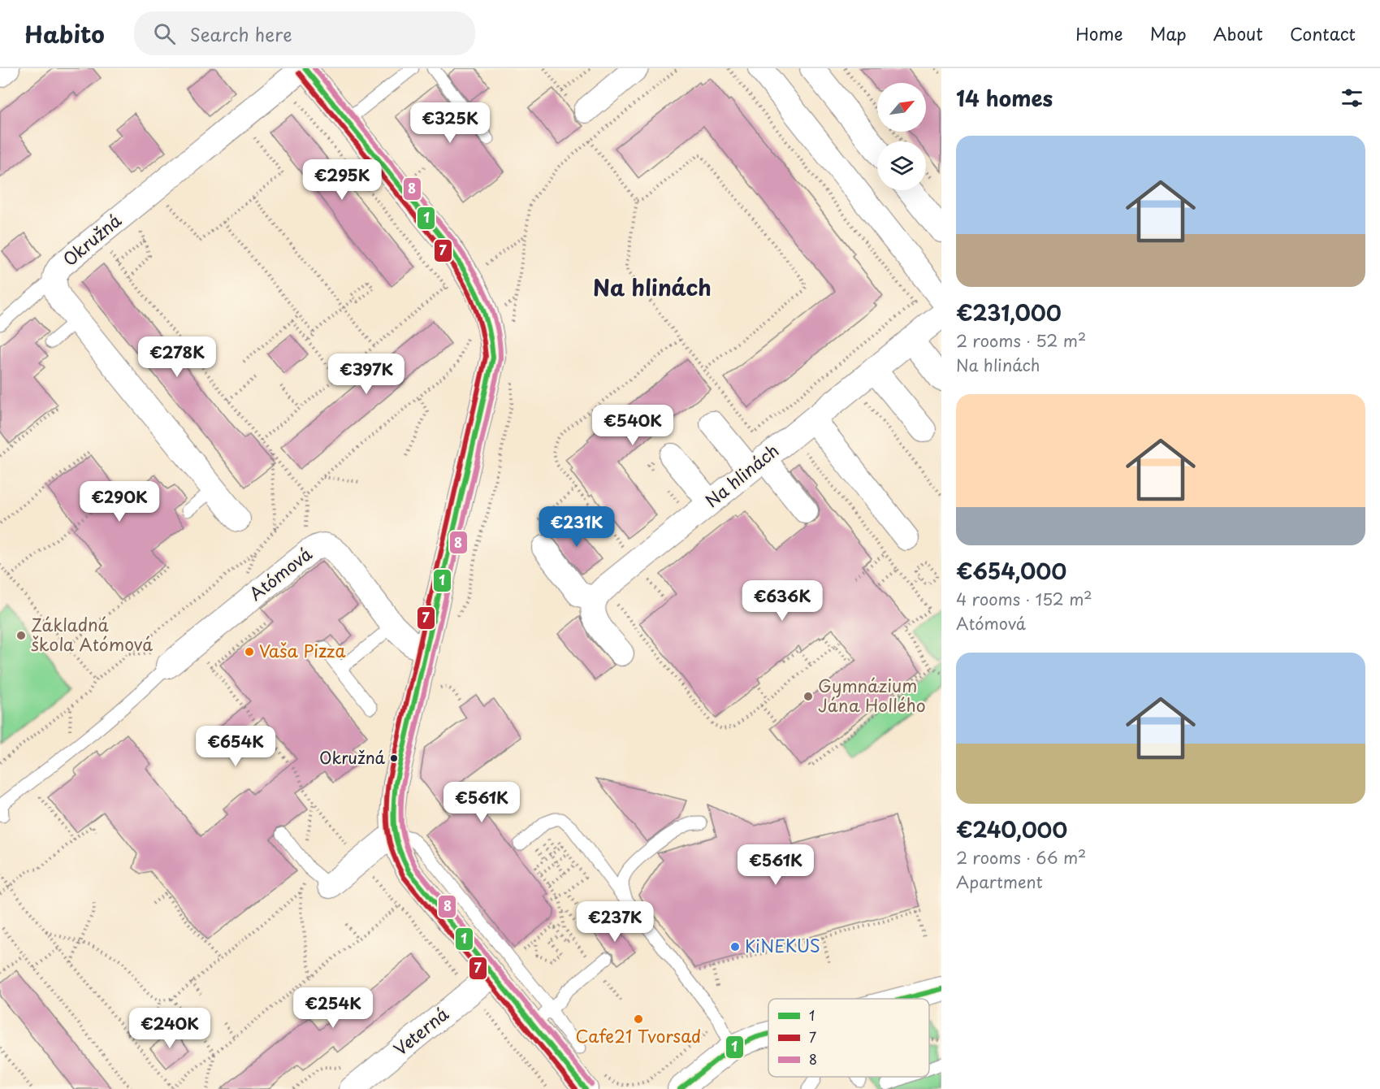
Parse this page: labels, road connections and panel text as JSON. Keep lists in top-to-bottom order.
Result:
{
  "streets": {
    "street": [
      "Okružná",
      "Na hlinách",
      "Atómová",
      "Veterná"
    ]
  },
  "crossings": [
    ["Okružná", "Atómová"],
    ["Okružná", "Veterná"]
  ],
  "districts": ["Na hlinách"],
  "places": [
    "Základná škola Atómová",
    "Vaša Pizza",
    "Gymnázium Jána Hollého",
    "Okružná",
    "KiNEKUS",
    "Cafe21 Tvorsad"
  ],
  "lines": ["transit line 1", "transit line 8", "transit line 7"],
  "legend": ["1", "7", "8"],
  "north": "top right",
  "page": {
    "header": "Habito",
    "search": "Search here",
    "nav": [
      "Home",
      "Map",
      "About",
      "Contact"
    ],
    "heading": "14 homes",
    "price": [
      "€325K",
      "€295K",
      "€278K",
      "€397K",
      "€540K",
      "€290K",
      "€231K",
      "€636K",
      "€654K",
      "€561K",
      "€561K",
      "€237K",
      "€254K",
      "€240K"
    ],
    "list": [
      {
        "name": "€231,000",
        "note": "2 rooms · 52 m² · Na hlinách"
      },
      {
        "name": "€654,000",
        "note": "4 rooms · 152 m² · Atómová"
      },
      {
        "name": "€240,000",
        "note": "2 rooms · 66 m² · Apartment"
      }
    ]
  }
}
